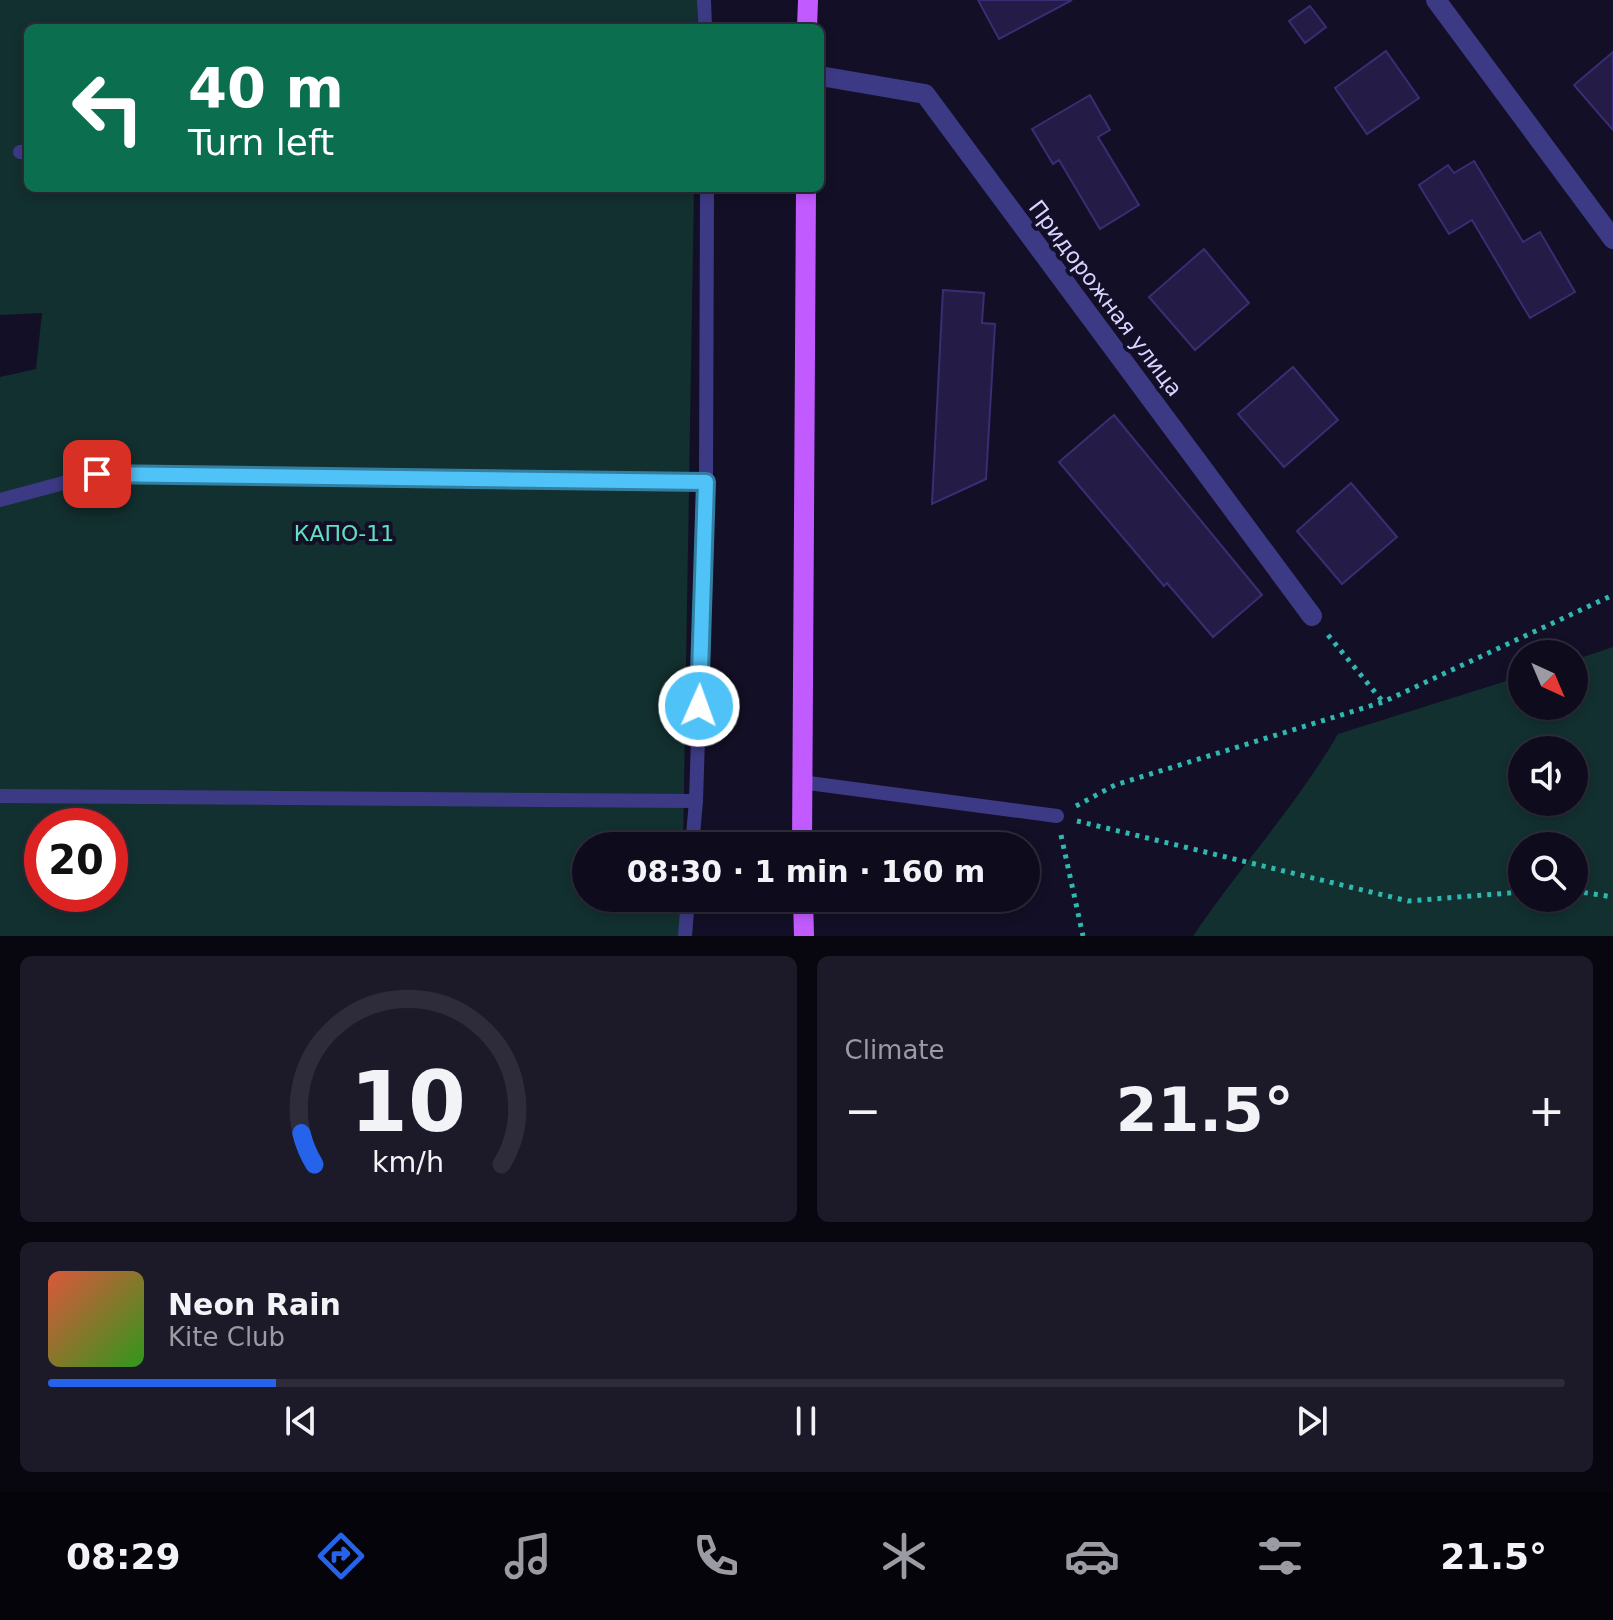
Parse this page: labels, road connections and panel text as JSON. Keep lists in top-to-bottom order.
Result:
{
  "streets": {
    "street": ["Придорожная улица"]
  },
  "parks": ["КАПО-11"],
  "north": "bottom right",
  "page": {
    "turn": ["40 m", "Turn left"],
    "limit": "20",
    "trip": "08:30 · 1 min · 160 m",
    "tile": "Climate",
    "heat": ["−", "21.5°", "+"],
    "song": ["Neon Rain", "Kite Club"],
    "tabs": ["08:29", "21.5°"],
    "gauge": ["10", "km/h"]
  }
}
